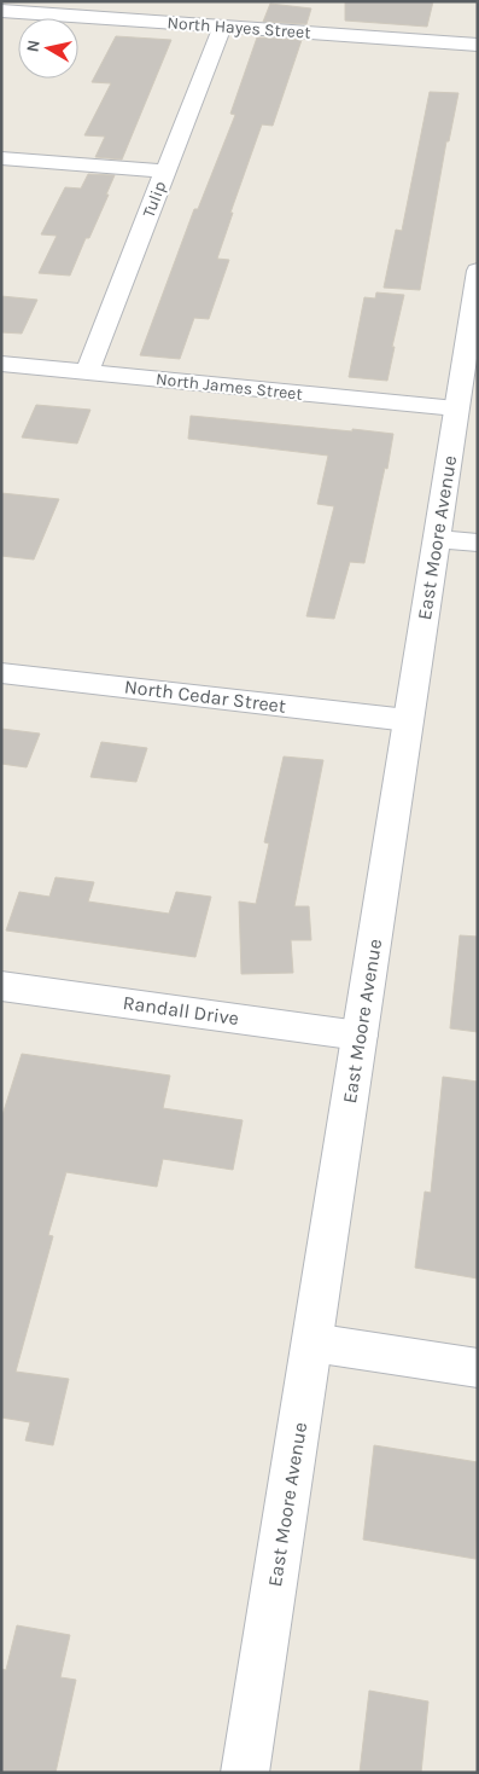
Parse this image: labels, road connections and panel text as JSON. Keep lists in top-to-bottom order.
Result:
{
  "streets": {
    "street": [
      "North Hayes Street",
      "Tulip",
      "North James Street",
      "East Moore Avenue",
      "North Cedar Street",
      "Randall Drive"
    ]
  },
  "crossings": [
    ["North Hayes Street", "Tulip"],
    ["Tulip", "North James Street"],
    ["North James Street", "East Moore Avenue"],
    ["East Moore Avenue", "North Cedar Street"],
    ["East Moore Avenue", "Randall Drive"]
  ],
  "north": "left"
}
